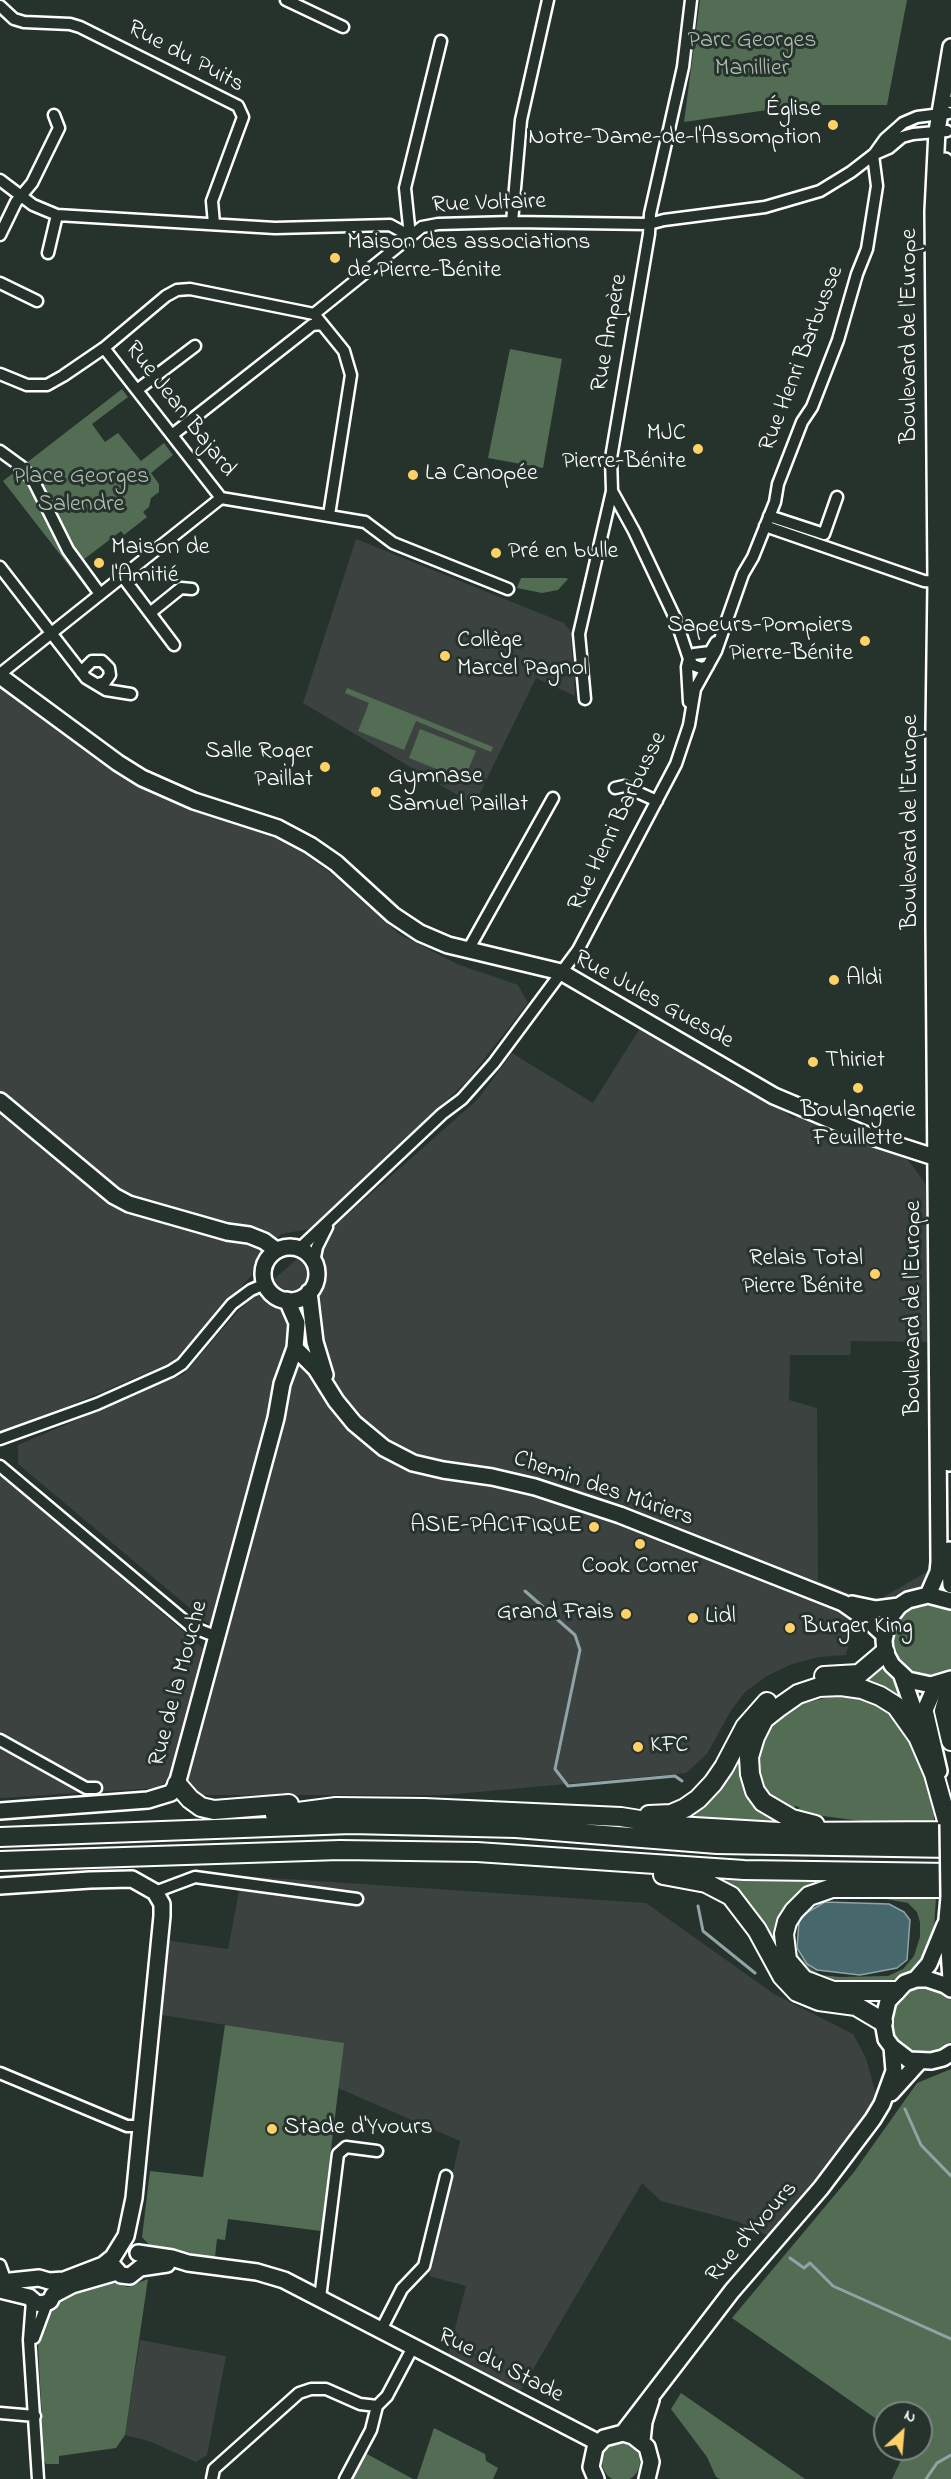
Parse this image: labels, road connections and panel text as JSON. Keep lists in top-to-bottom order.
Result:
{
  "streets": {
    "street": [
      "Rue du Puits",
      "Rue Voltaire",
      "Rue Ampère",
      "Boulevard de l'Europe",
      "Rue Henri Barbusse",
      "Rue Jean Bajard",
      "Rue Jules Guesde",
      "Chemin des Mûriers",
      "Rue de la Mouche",
      "Rue d'Yvours",
      "Rue du Stade"
    ]
  },
  "crossings": [
    ["Rue du Puits", "Rue Voltaire"],
    ["Rue Voltaire", "Rue Ampère"],
    ["Rue Voltaire", "Boulevard de l'Europe"],
    ["Rue Voltaire", "Rue Henri Barbusse"],
    ["Rue Ampère", "Rue Henri Barbusse"],
    ["Boulevard de l'Europe", "Rue Jules Guesde"],
    ["Boulevard de l'Europe", "Chemin des Mûriers"],
    ["Rue Henri Barbusse", "Rue Jules Guesde"],
    ["Rue Henri Barbusse", "Chemin des Mûriers"],
    ["Rue Henri Barbusse", "Rue de la Mouche"],
    ["Chemin des Mûriers", "Rue de la Mouche"]
  ],
  "parks": ["Parc Georges Manillier", "Place Georges Salendre"],
  "places": [
    "Église Notre-Dame-de-l'Assomption",
    "Maison des associations de Pierre-Bénite",
    "MJC Pierre-Bénite",
    "La Canopée",
    "Pré en bulle",
    "Maison de l'Amitié",
    "Sapeurs-Pompiers Pierre-Bénite",
    "Collège Marcel Pagnol",
    "Salle Roger Paillat",
    "Gymnase Samuel Paillat",
    "Aldi",
    "Thiriet",
    "Boulangerie Feuillette",
    "Relais Total Pierre Bénite",
    "ASIE-PACIFIQUE",
    "Cook Corner",
    "Grand Frais",
    "Lidl",
    "Burger King",
    "KFC",
    "Stade d'Yvours"
  ],
  "north": "top right"
}
